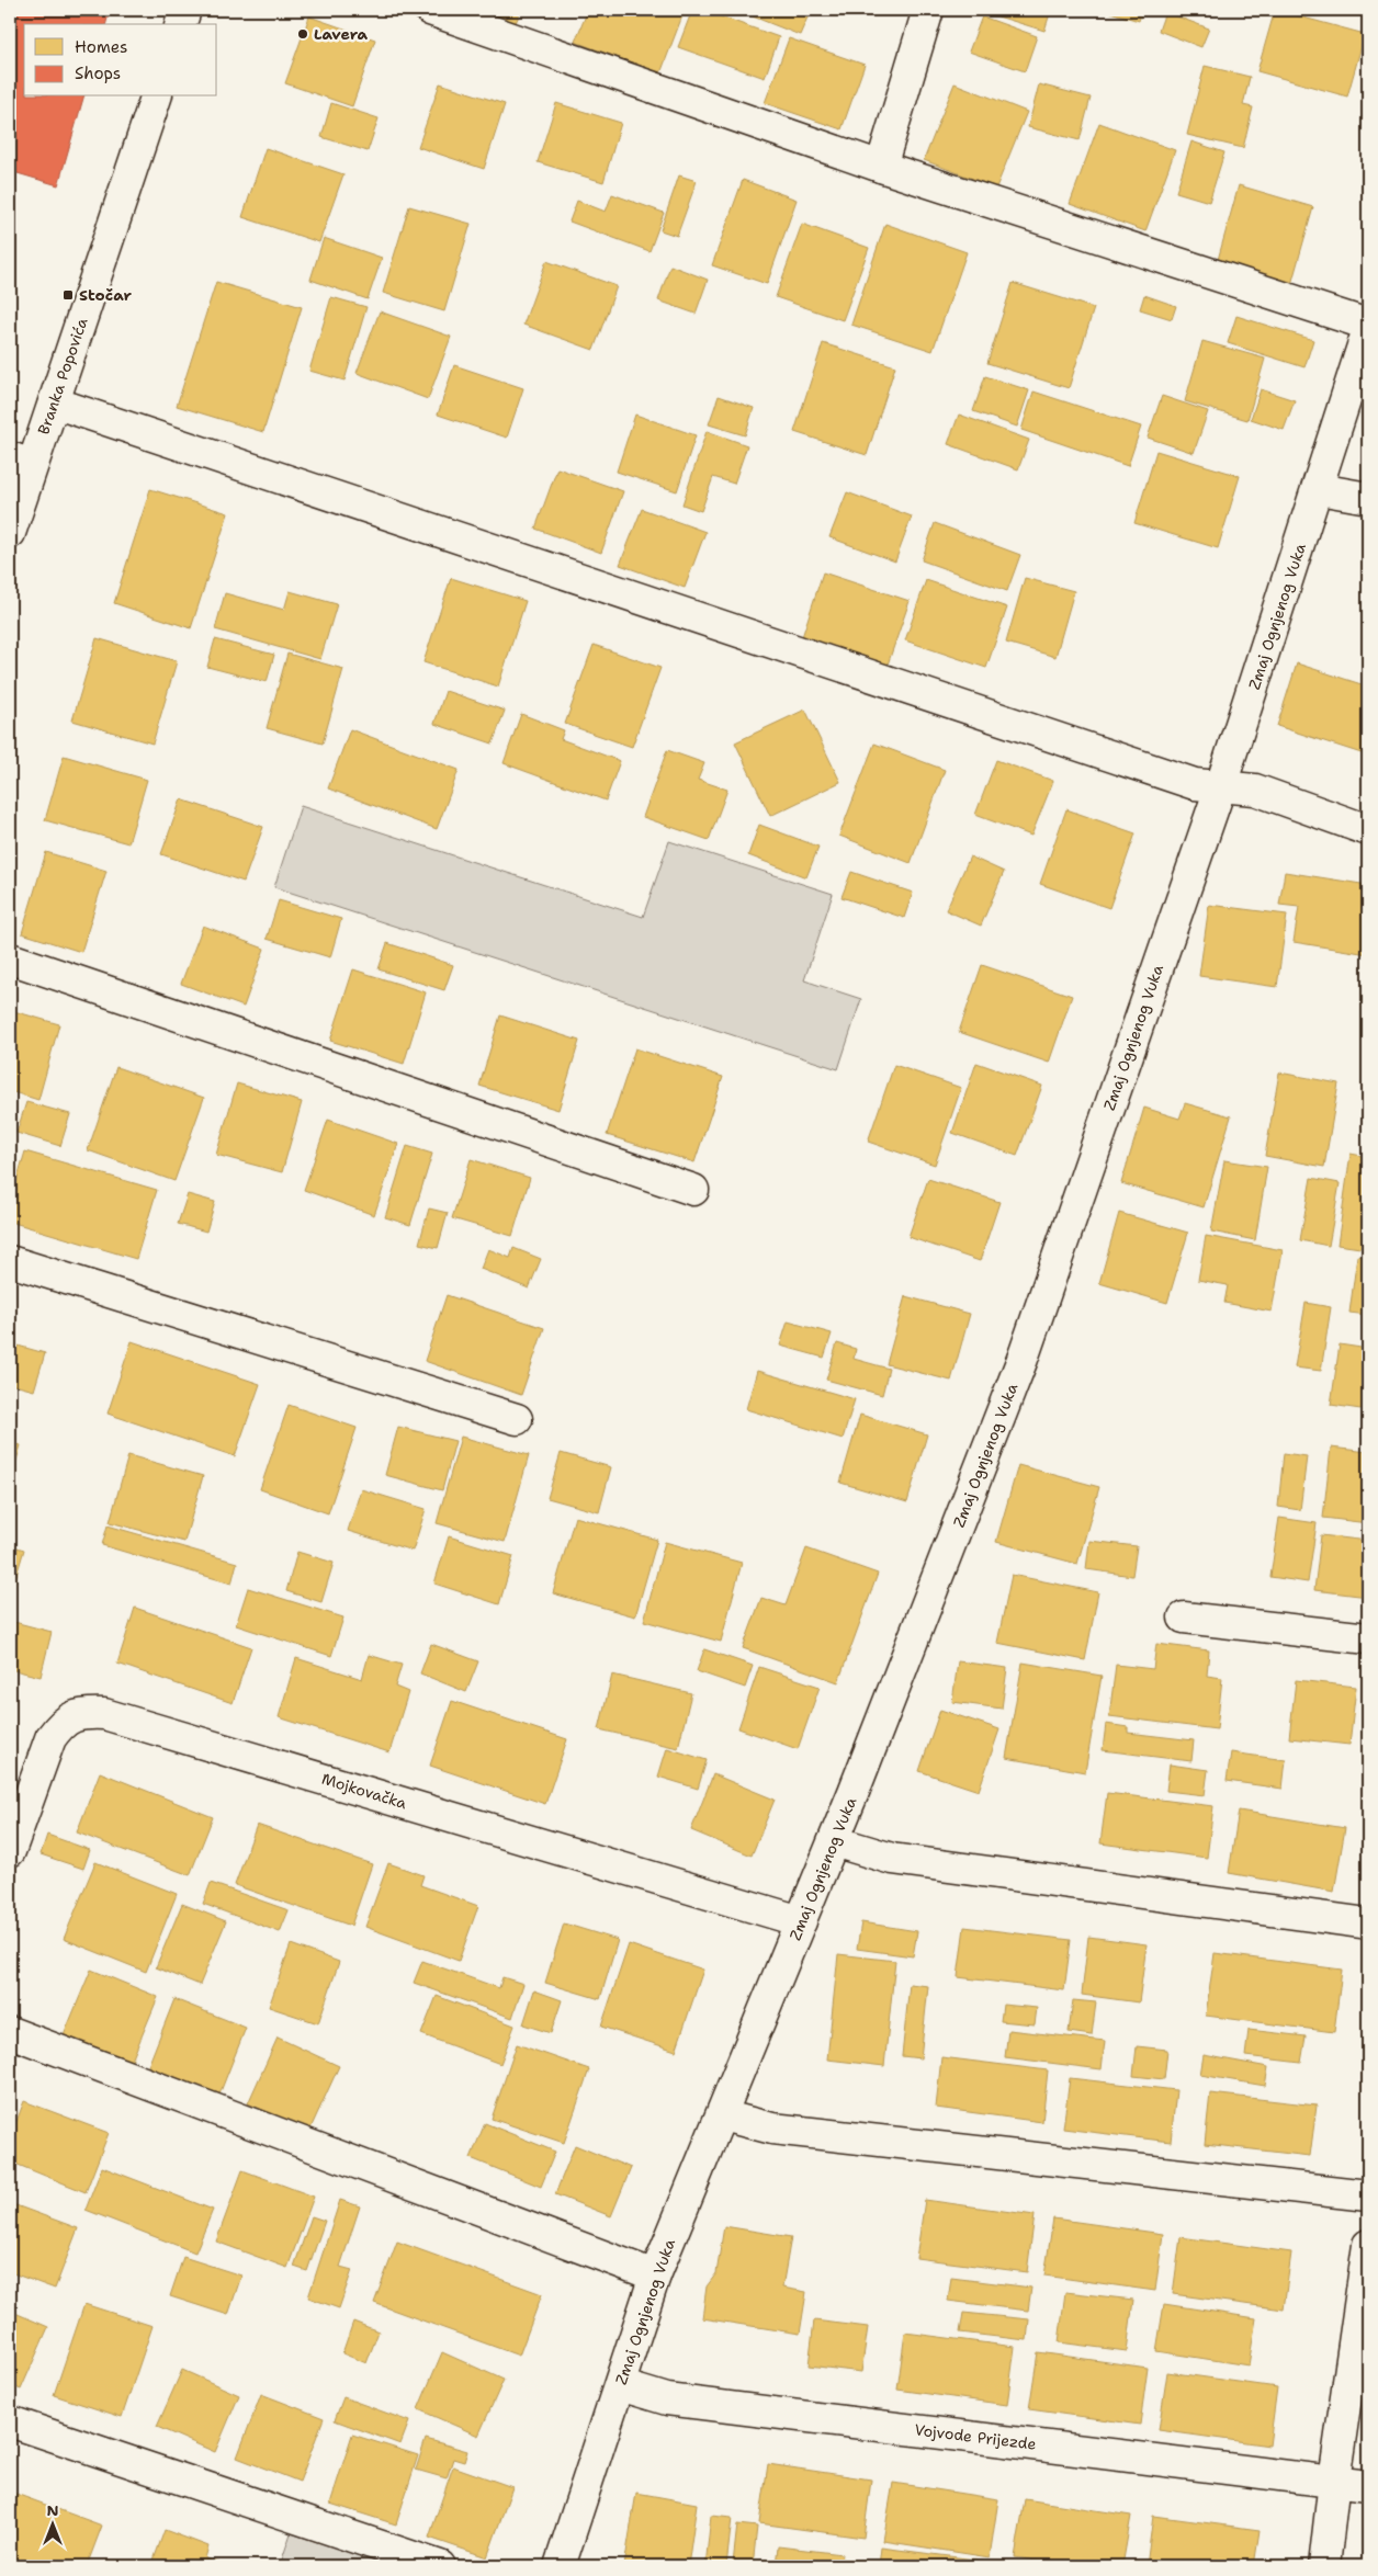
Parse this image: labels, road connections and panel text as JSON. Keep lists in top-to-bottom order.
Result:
{
  "streets": {
    "street": [
      "Branka Popovića",
      "Zmaj Ognjenog Vuka",
      "Mojkovačka",
      "Vojvode Prijezde"
    ]
  },
  "crossings": [
    ["Zmaj Ognjenog Vuka", "Mojkovačka"],
    ["Zmaj Ognjenog Vuka", "Vojvode Prijezde"]
  ],
  "places": {
    "other": ["Lavera"],
    "transit": ["Stočar"]
  },
  "legend": ["Homes", "Shops"],
  "north": "top"
}
